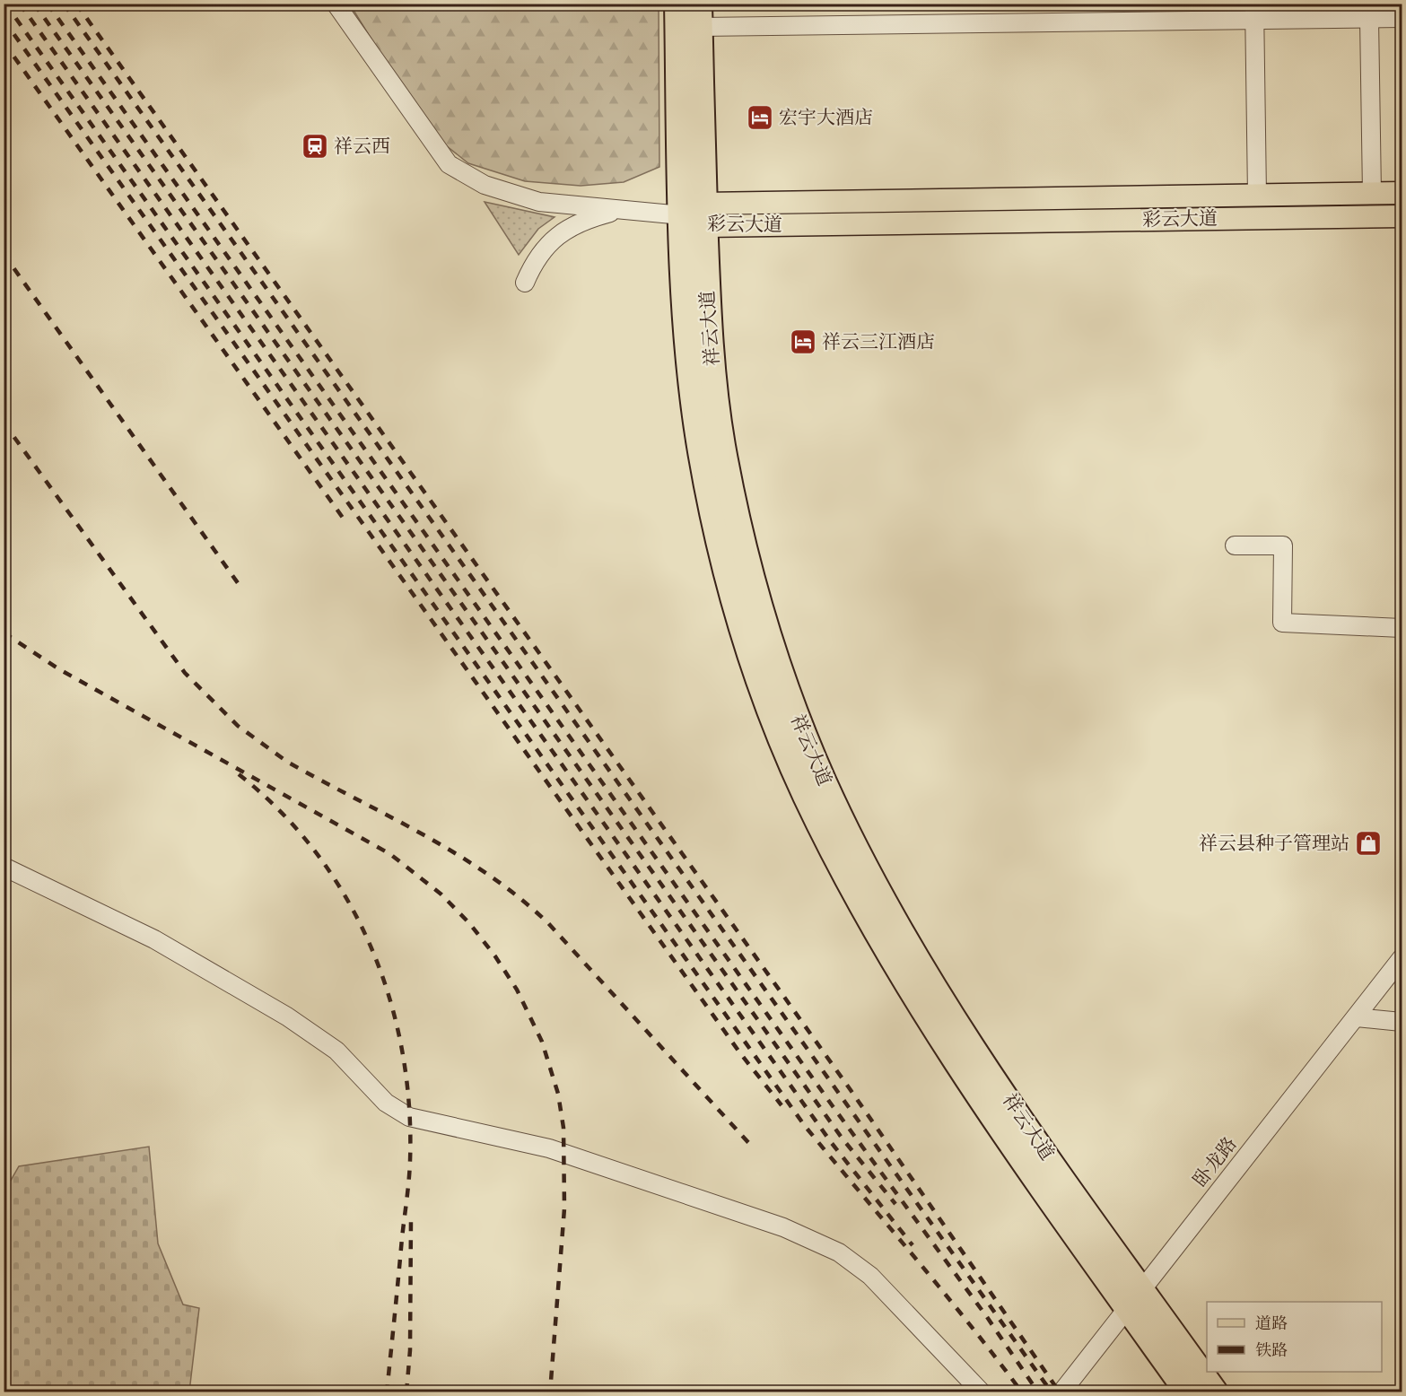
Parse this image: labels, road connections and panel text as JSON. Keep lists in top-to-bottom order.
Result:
{
  "streets": {
    "highway": ["祥云大道"],
    "main road": ["彩云大道"],
    "street": ["卧龙路"]
  },
  "crossings": [
    ["彩云大道", "祥云大道"],
    ["祥云大道", "卧龙路"]
  ],
  "places": {
    "hotel": ["宏宇大酒店", "祥云三江酒店"],
    "station": ["祥云西"],
    "shop": ["祥云县种子管理站"]
  },
  "legend": ["道路", "铁路"]
}
